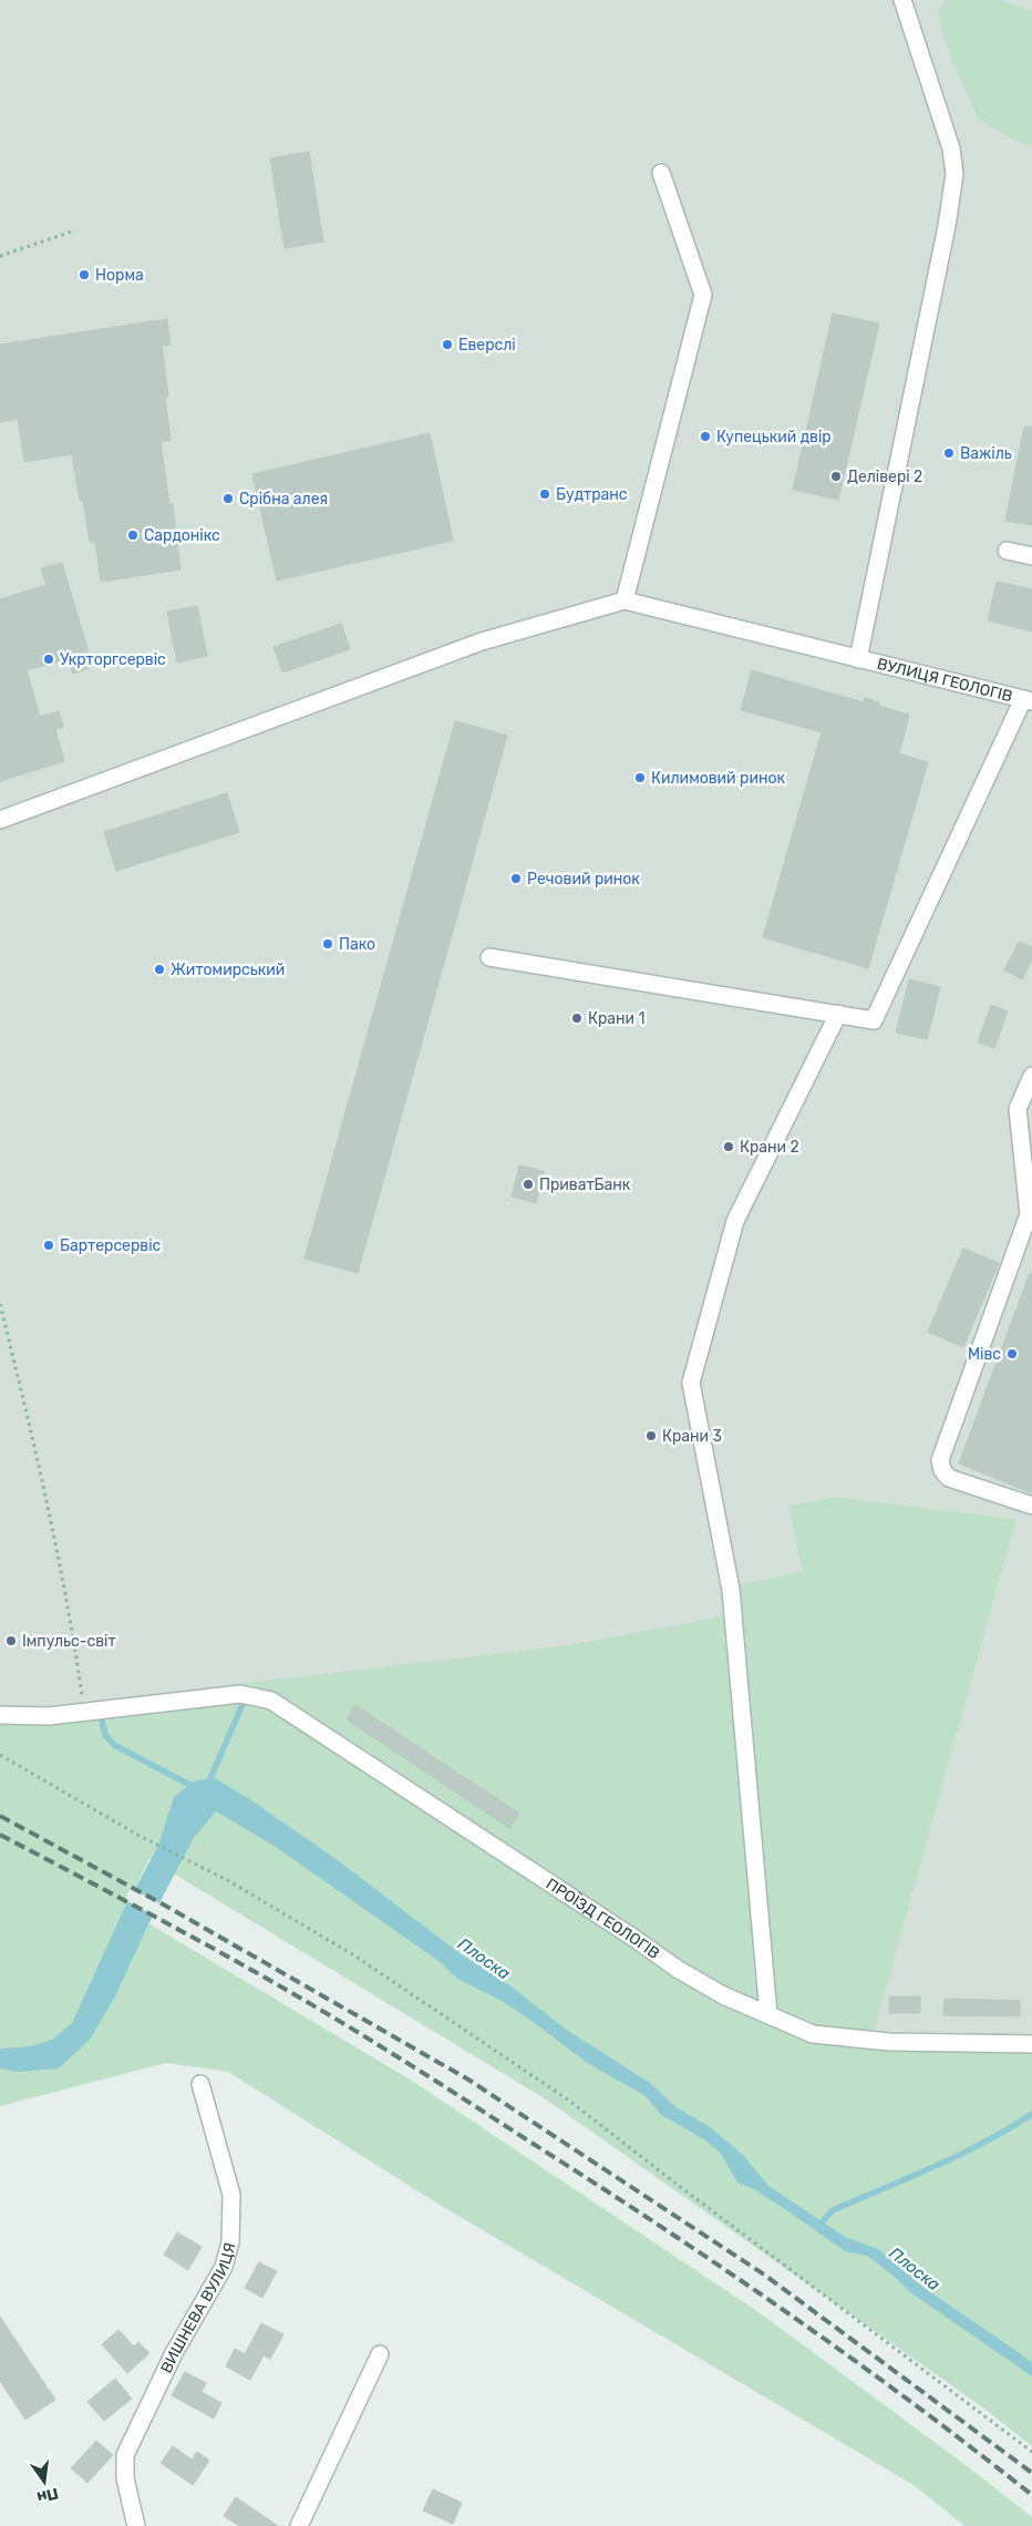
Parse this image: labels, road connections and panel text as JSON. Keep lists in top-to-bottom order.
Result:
{
  "streets": {
    "street": ["ВУЛИЦЯ ГЕОЛОГІВ", "ПРОЇЗД ГЕОЛОГІВ", "ВИШНЕВА ВУЛИЦЯ"]
  },
  "water": ["Плоска"],
  "places": [
    "Норма",
    "Еверслі",
    "Купецький двір",
    "Важіль",
    "Делівері 2",
    "Будтранс",
    "Срібна алея",
    "Сардонікс",
    "Укрторгсервіс",
    "Килимовий ринок",
    "Речовий ринок",
    "Пако",
    "Житомирський",
    "Крани 1",
    "Крани 2",
    "ПриватБанк",
    "Бартерсервіс",
    "Мівс",
    "Крани 3",
    "Імпульс-світ"
  ],
  "north": "bottom"
}
